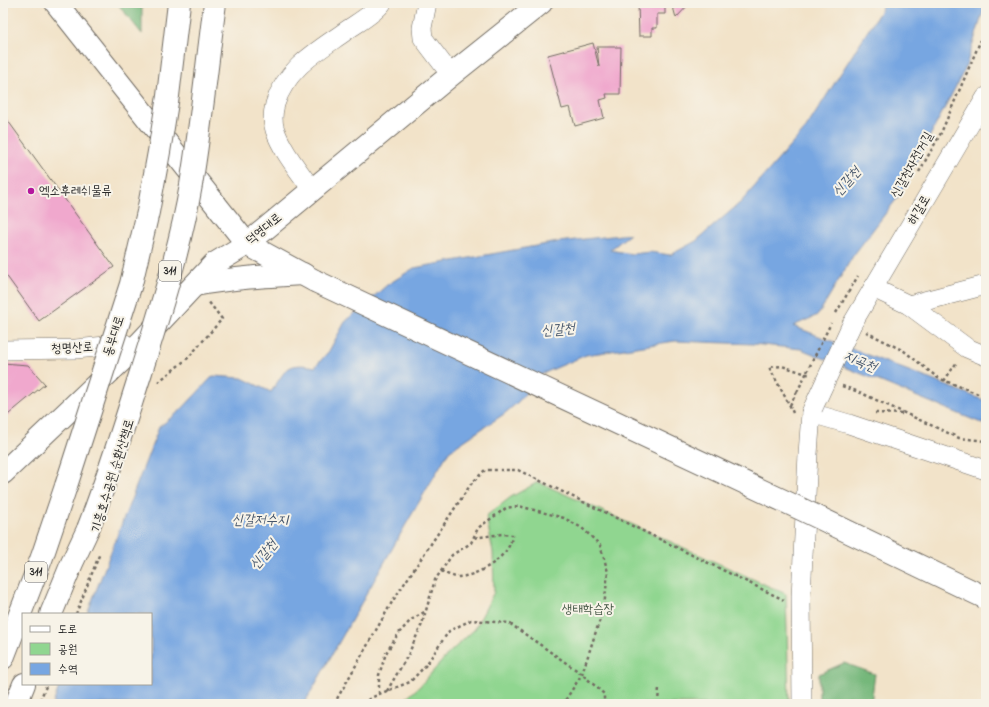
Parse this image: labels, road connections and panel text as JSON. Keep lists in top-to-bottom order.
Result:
{
  "streets": {
    "main road": ["덕영대로", "311", "동부대로"],
    "street": ["하갈로", "청명산로"],
    "path": ["신갈천자전거길", "기흥호수공원 순환산책로"]
  },
  "crossings": [
    ["덕영대로", "청명산로"]
  ],
  "water": ["신갈천", "지곡천", "신갈저수지"],
  "parks": ["생태학습장"],
  "places": ["엑소후레쉬물류"],
  "legend": ["도로", "공원", "수역"]
}
